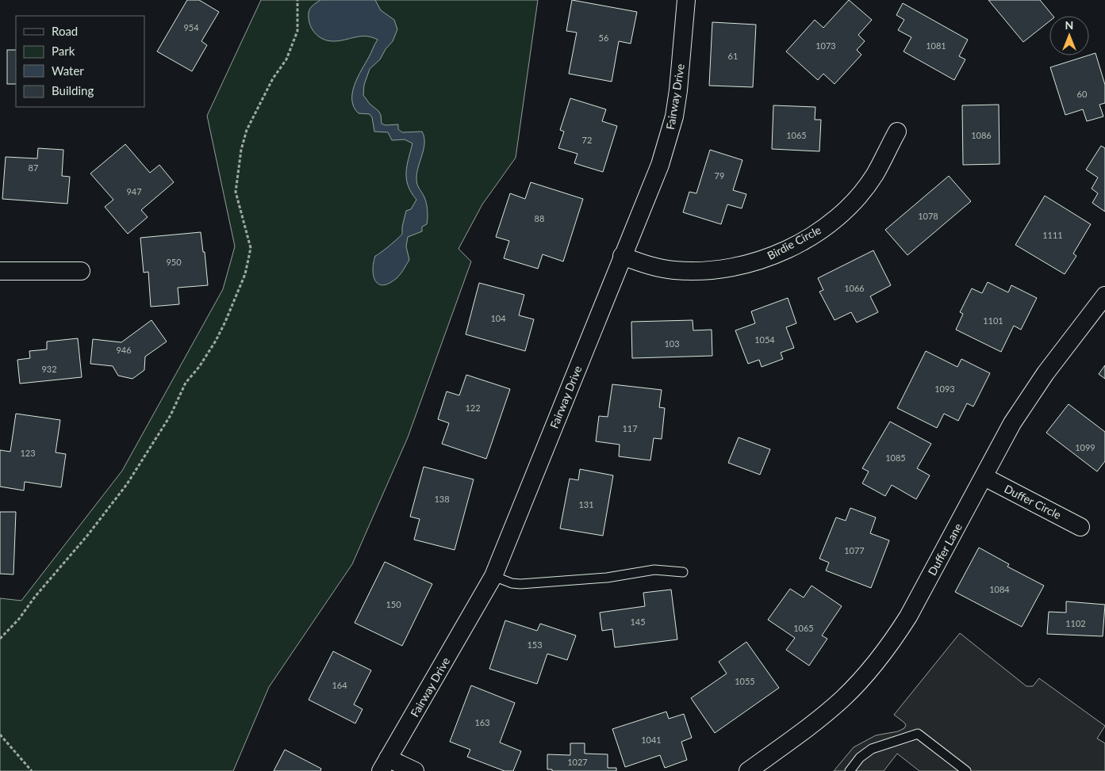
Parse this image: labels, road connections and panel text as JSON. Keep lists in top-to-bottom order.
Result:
{
  "streets": {
    "street": [
      "Fairway Drive",
      "Birdie Circle",
      "Duffer Circle",
      "Duffer Lane"
    ]
  },
  "crossings": [
    ["Fairway Drive", "Birdie Circle"],
    ["Duffer Circle", "Duffer Lane"]
  ],
  "house_numbers": [
    "954",
    "56",
    "1073",
    "1081",
    "61",
    "60",
    "1065",
    "1086",
    "72",
    "87",
    "79",
    "947",
    "1078",
    "88",
    "1111",
    "950",
    "1066",
    "104",
    "1101",
    "1054",
    "103",
    "946",
    "932",
    "1093",
    "122",
    "117",
    "1099",
    "123",
    "1085",
    "138",
    "131",
    "1077",
    "1084",
    "150",
    "145",
    "1102",
    "1065",
    "153",
    "1055",
    "164",
    "163",
    "1041",
    "1027"
  ],
  "legend": [
    "Road",
    "Park",
    "Water",
    "Building"
  ],
  "north": "top"
}
